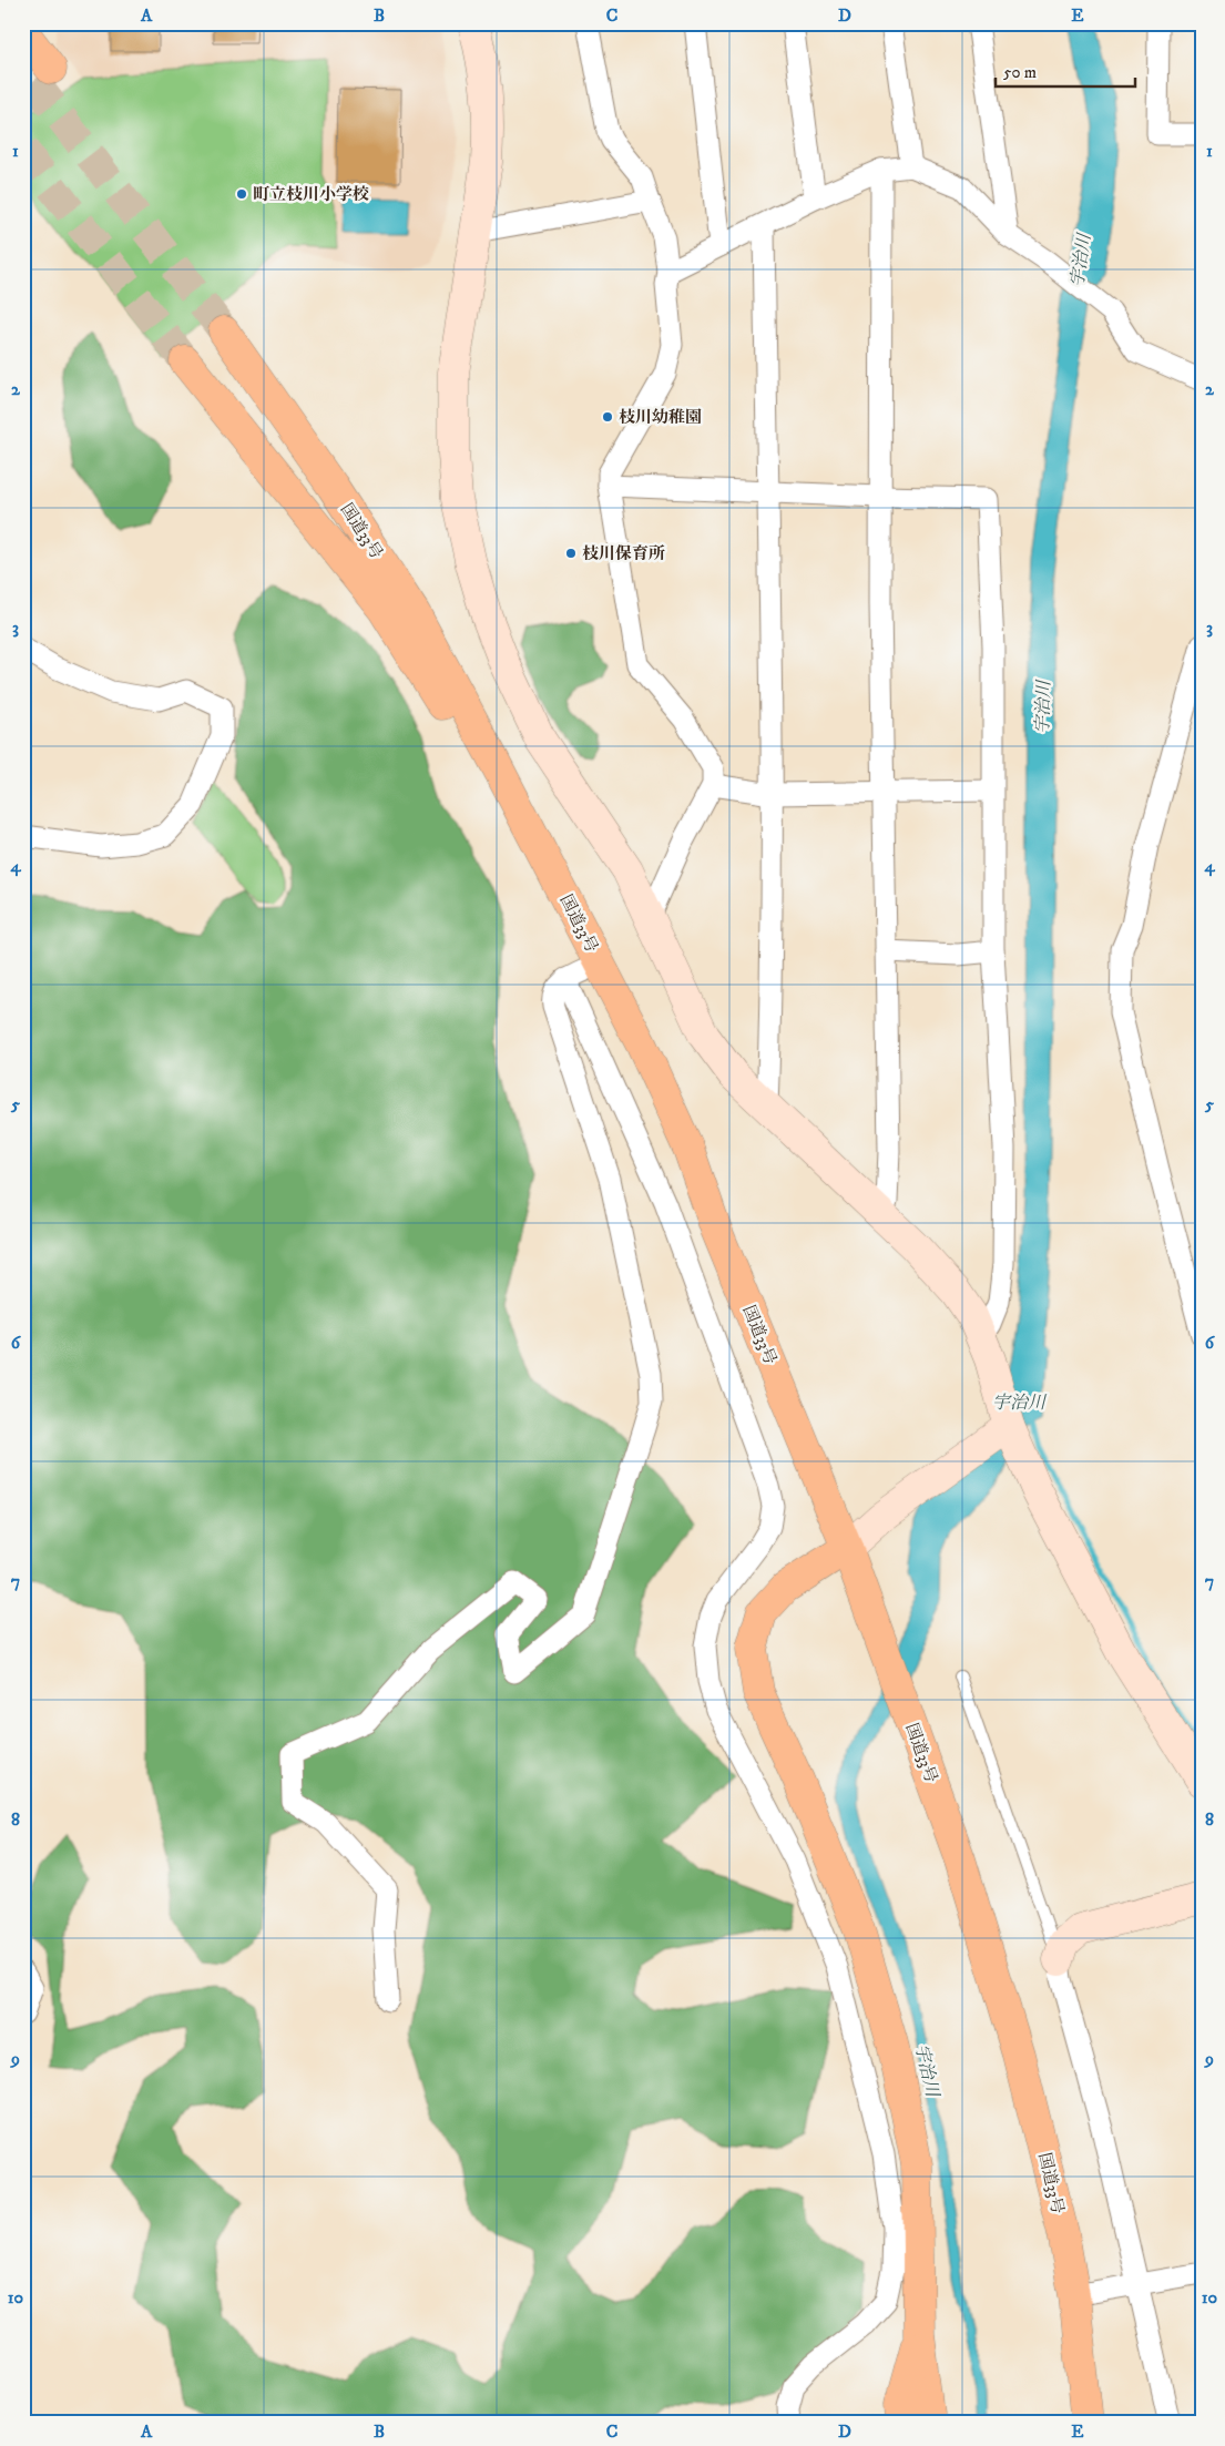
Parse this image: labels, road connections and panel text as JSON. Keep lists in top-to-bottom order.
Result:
{
  "streets": {
    "highway": ["国道33号"]
  },
  "water": ["宇治川"],
  "places": ["町立枝川小学校", "枝川幼稚園", "枝川保育所"],
  "scale_bar": "50 m",
  "grid": {
    "columns": [
      "A",
      "B",
      "C",
      "D",
      "E"
    ],
    "rows": [
      "1",
      "2",
      "3",
      "4",
      "5",
      "6",
      "7",
      "8",
      "9",
      "10"
    ]
  }
}
